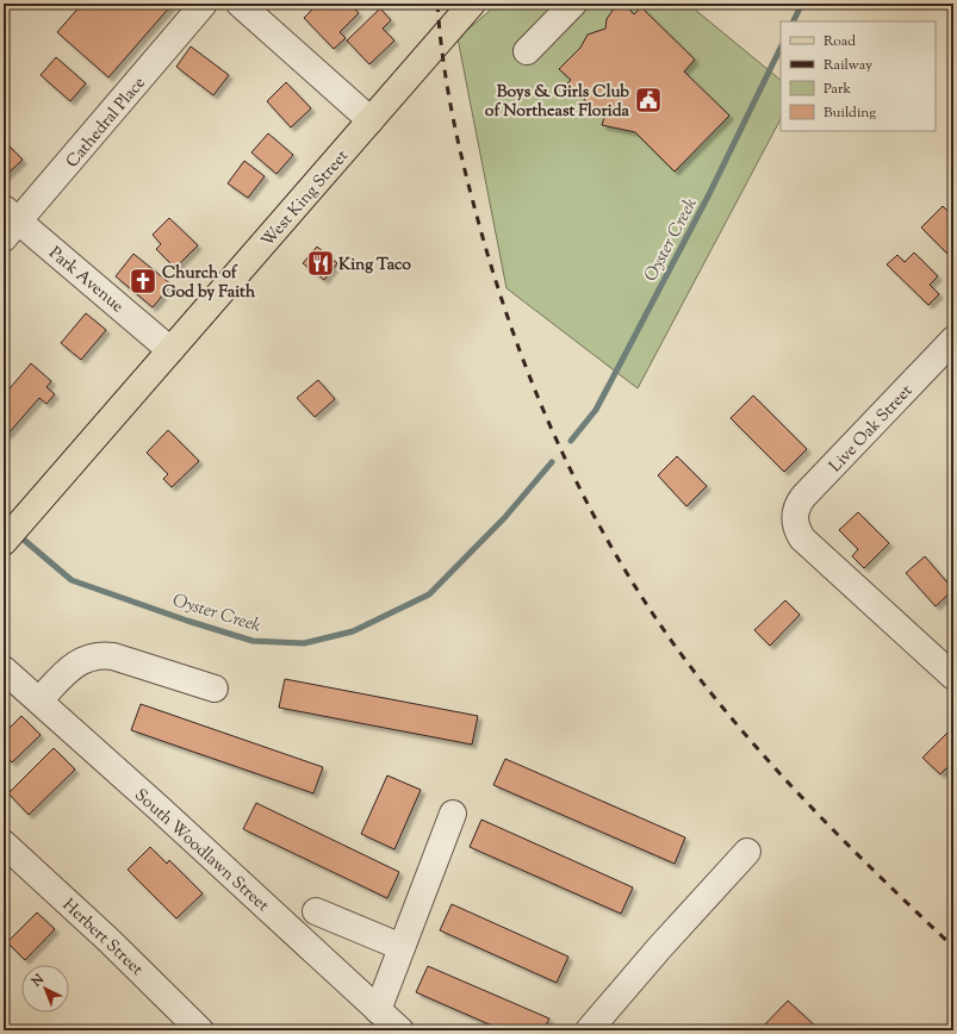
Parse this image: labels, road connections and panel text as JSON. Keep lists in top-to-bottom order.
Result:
{
  "streets": {
    "main road": ["West King Street"],
    "street": [
      "Cathedral Place",
      "Park Avenue",
      "Live Oak Street",
      "South Woodlawn Street",
      "Herbert Street"
    ]
  },
  "crossings": [
    ["Cathedral Place", "Park Avenue"],
    ["West King Street", "Park Avenue"]
  ],
  "water": ["Oyster Creek"],
  "places": {
    "public building": ["Boys & Girls Club of Northeast Florida"],
    "restaurant": ["King Taco"],
    "church": ["Church of God by Faith"]
  },
  "legend": [
    "Road",
    "Railway",
    "Park",
    "Building"
  ],
  "north": "top left"
}
